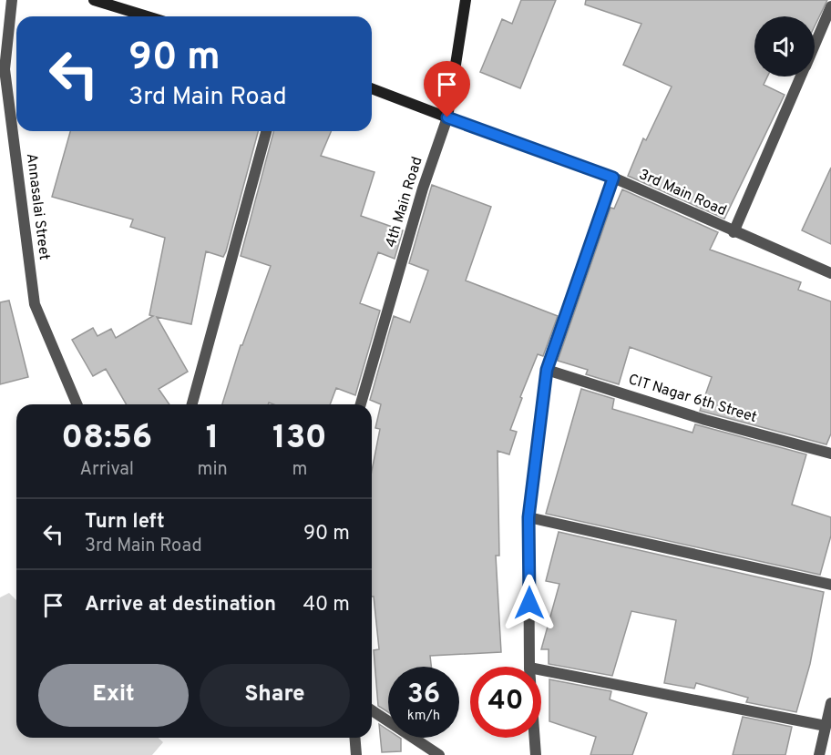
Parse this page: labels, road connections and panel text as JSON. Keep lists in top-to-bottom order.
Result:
{
  "streets": {
    "main road": ["3rd Main Road", "4th Main Road"],
    "street": ["Annasalai Street", "CIT Nagar 6th Street"]
  },
  "crossings": [
    ["3rd Main Road", "4th Main Road"]
  ],
  "page": {
    "turn": ["90 m", "3rd Main Road"],
    "eta": [
      "08:56",
      "Arrival",
      "1",
      "min",
      "130",
      "m"
    ],
    "list": [
      {
        "name": "Turn left",
        "note": "3rd Main Road",
        "value": "90 m"
      },
      {
        "name": "Arrive at destination",
        "value": "40 m"
      }
    ],
    "buttons": ["Exit", "Share"],
    "speed": "36 km/h",
    "limit": "40"
  }
}
